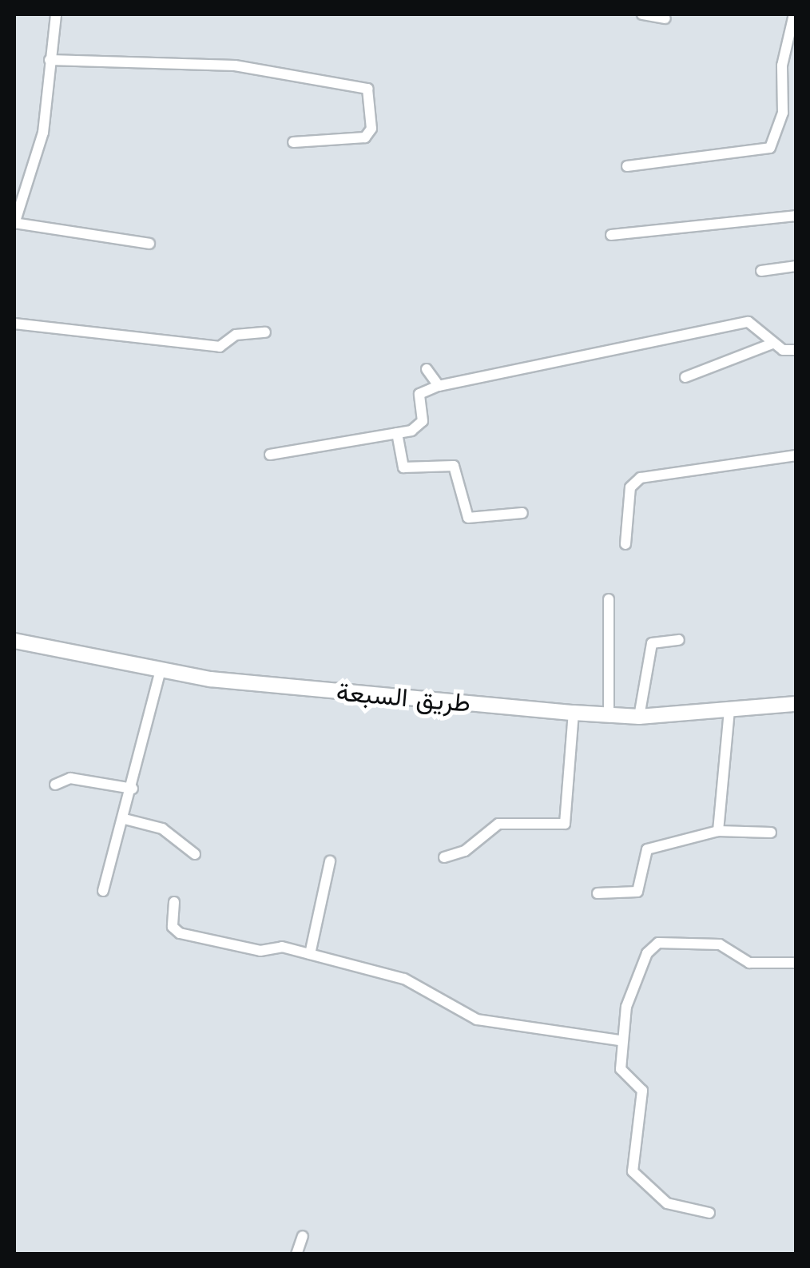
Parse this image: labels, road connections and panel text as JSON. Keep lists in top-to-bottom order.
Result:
{
  "streets": {
    "street": ["طريق السبعة"]
  }
}
